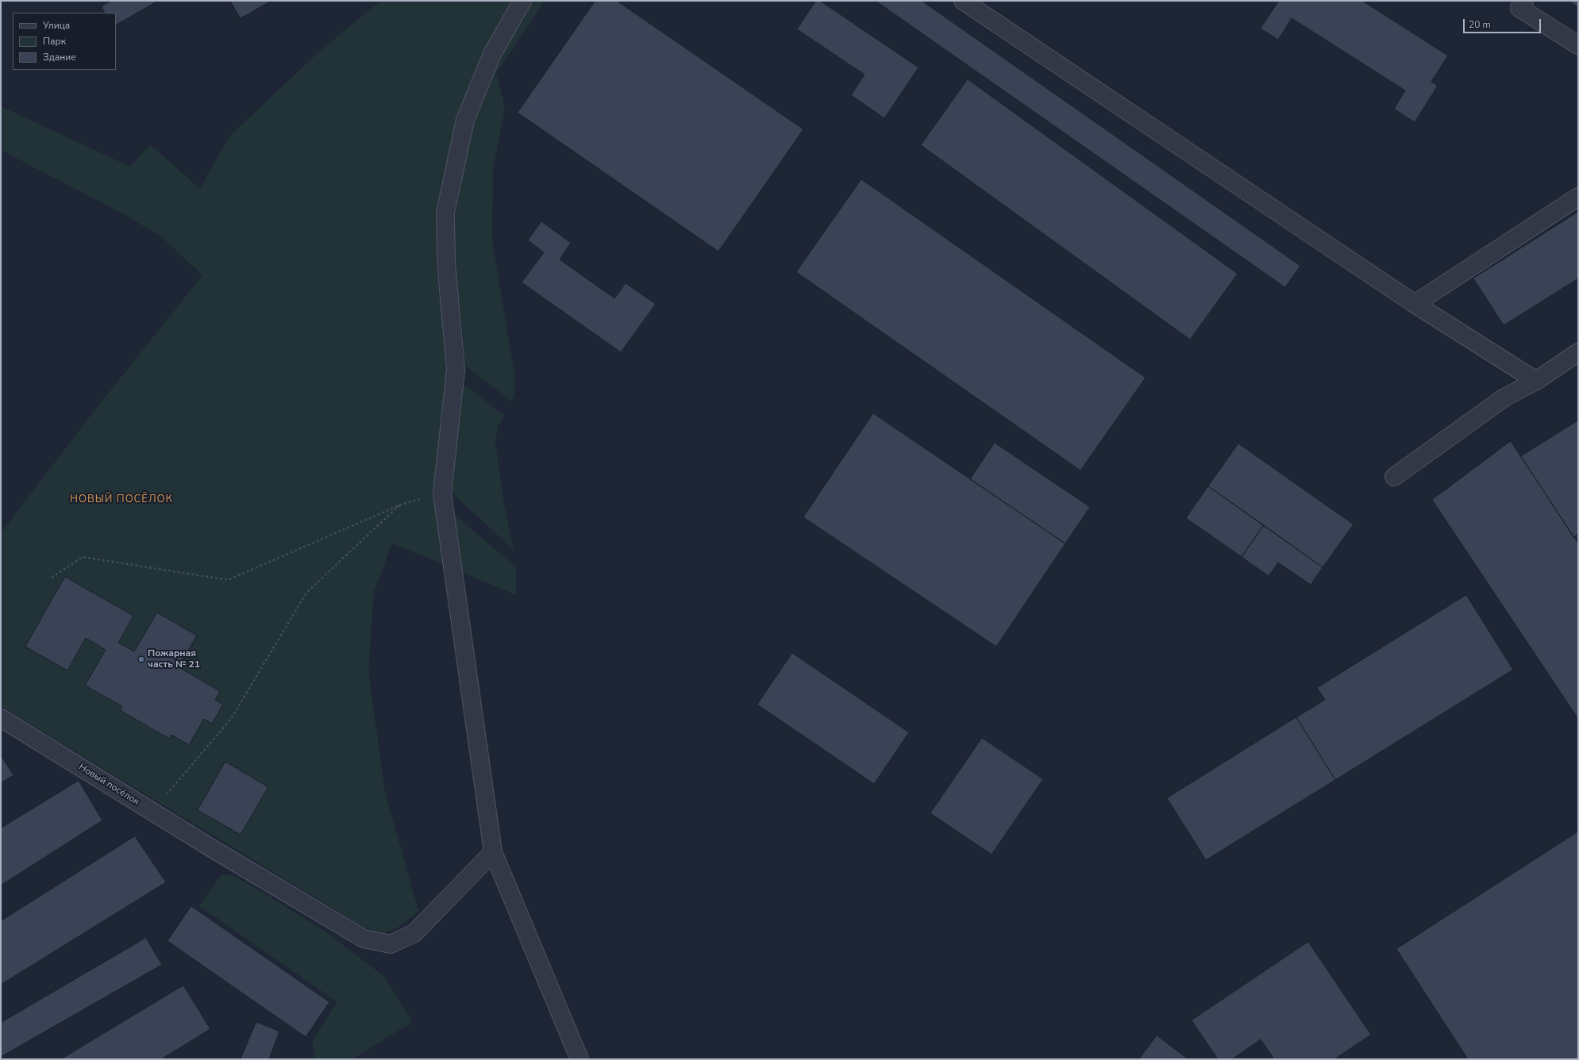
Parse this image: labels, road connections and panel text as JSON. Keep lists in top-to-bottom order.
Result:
{
  "streets": {
    "street": ["Новый посёлок"]
  },
  "districts": ["НОВЫЙ ПОСЁЛОК"],
  "places": ["Пожарная часть № 21"],
  "legend": ["Улица", "Парк", "Здание"],
  "scale_bar": "20 m"
}
